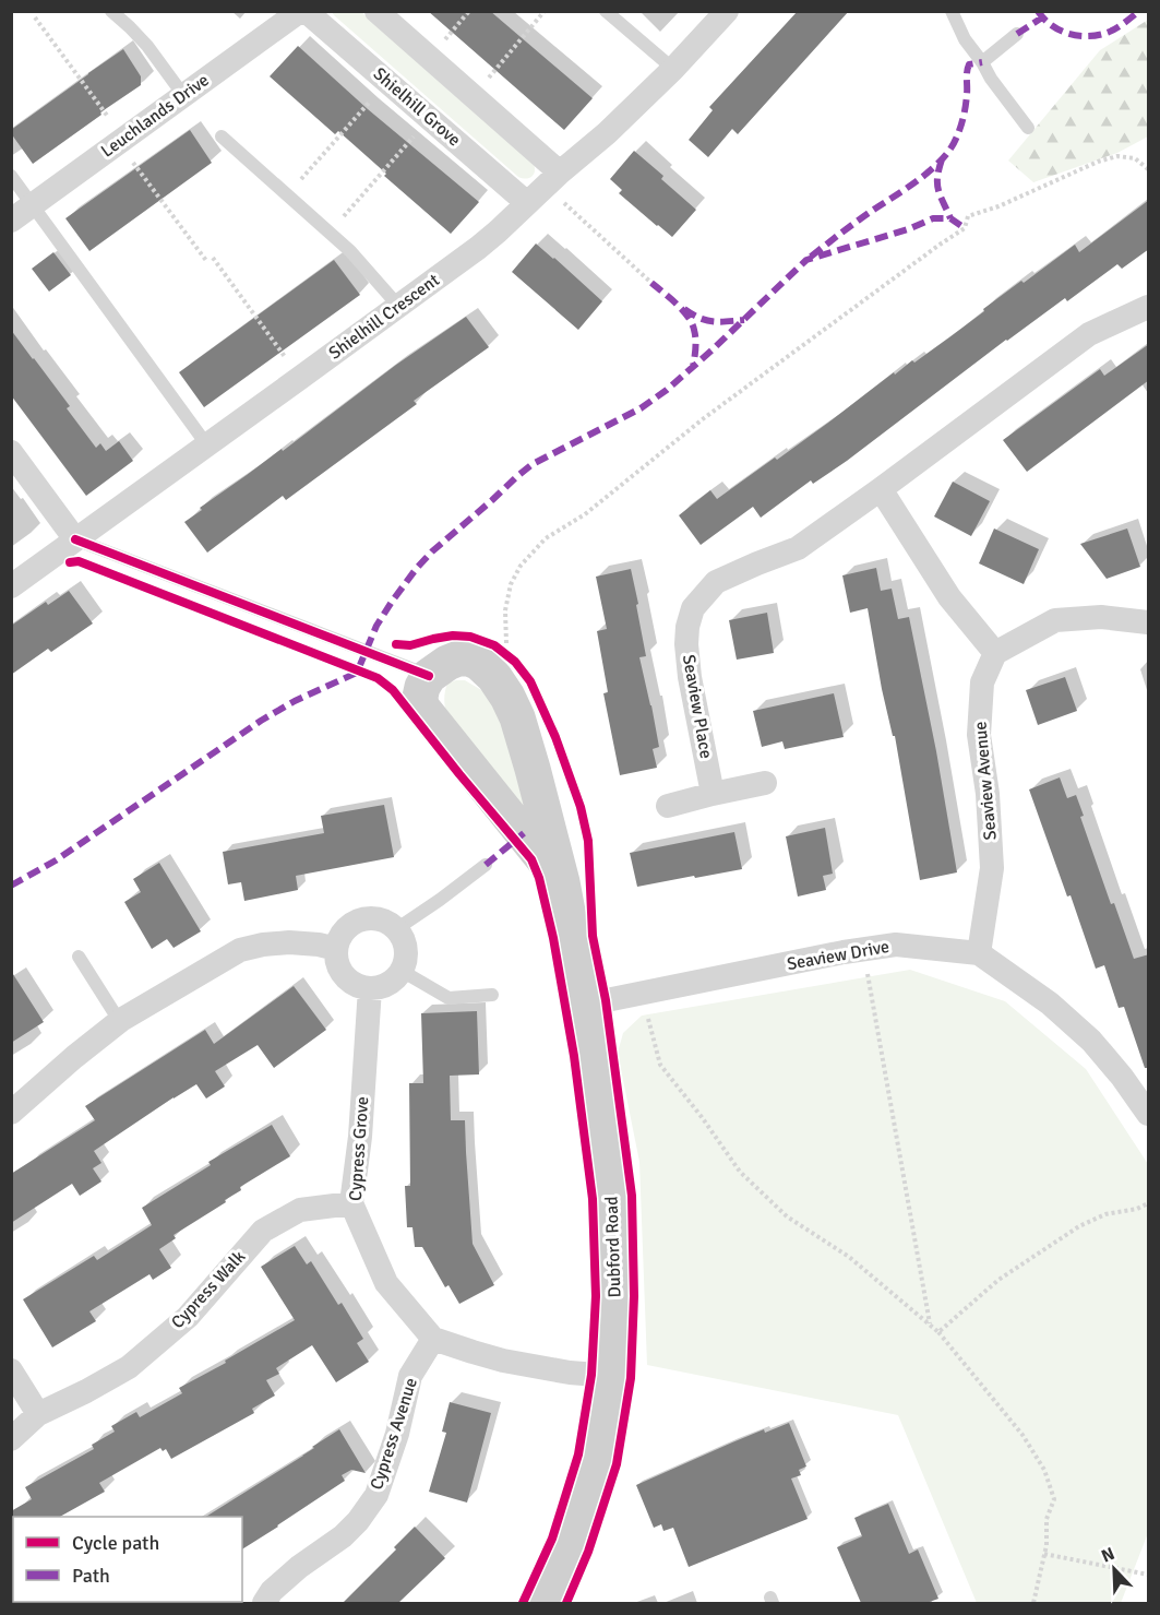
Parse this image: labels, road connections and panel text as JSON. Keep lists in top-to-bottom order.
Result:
{
  "streets": {
    "street": [
      "Shielhill Grove",
      "Leuchlands Drive",
      "Shielhill Crescent",
      "Seaview Place",
      "Seaview Avenue",
      "Seaview Drive",
      "Cypress Grove",
      "Dubford Road",
      "Cypress Walk",
      "Cypress Avenue"
    ]
  },
  "crossings": [
    ["Shielhill Grove", "Shielhill Crescent"],
    ["Seaview Avenue", "Seaview Drive"],
    ["Seaview Drive", "Dubford Road"],
    ["Cypress Grove", "Cypress Walk"],
    ["Cypress Grove", "Cypress Avenue"]
  ],
  "legend": ["Cycle path", "Path"],
  "north": "top left"
}
